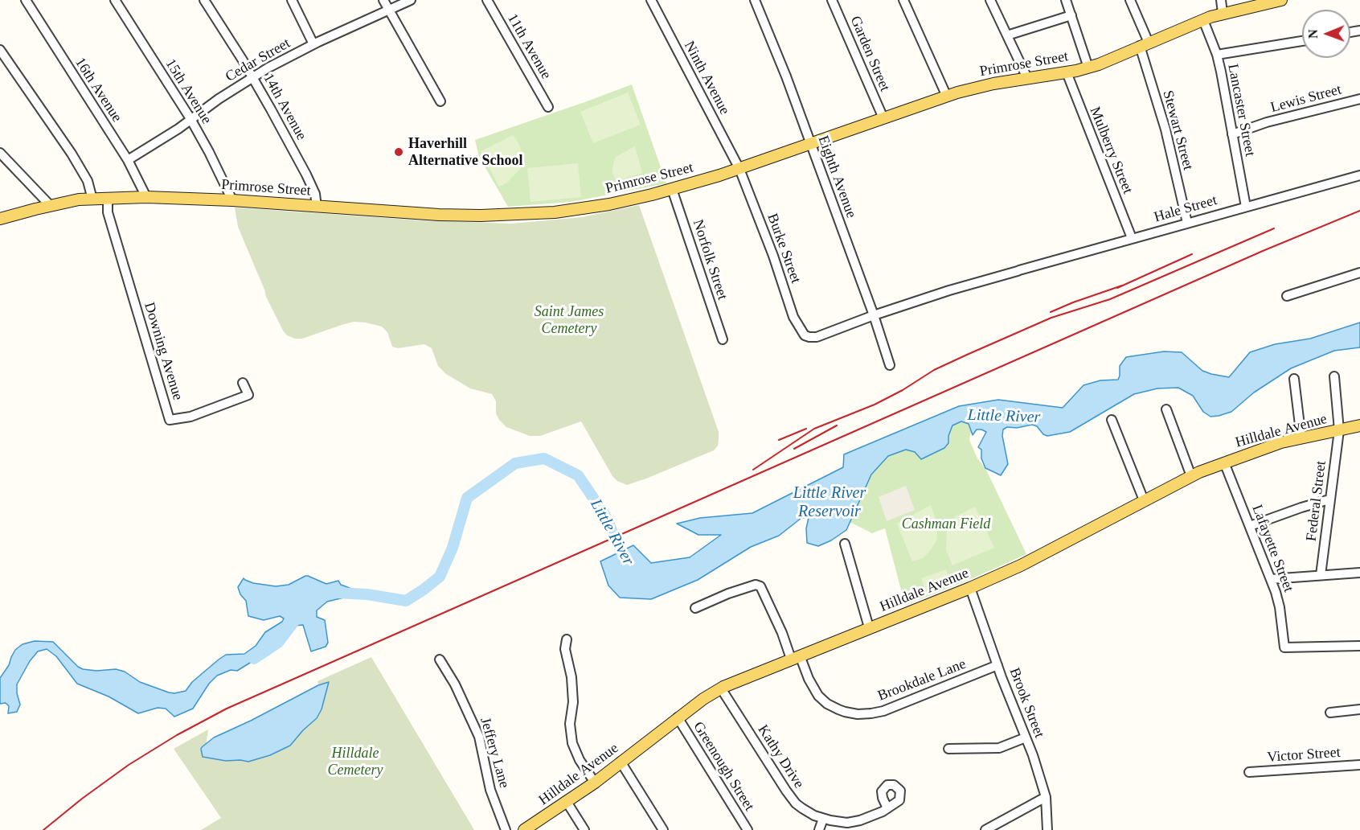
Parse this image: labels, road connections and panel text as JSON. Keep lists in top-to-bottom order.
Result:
{
  "streets": {
    "main road": ["Primrose Street", "Hilldale Avenue"],
    "street": [
      "11th Avenue",
      "Garden Street",
      "Cedar Street",
      "Ninth Avenue",
      "16th Avenue",
      "15th Avenue",
      "Lewis Street",
      "14th Avenue",
      "Lancaster Street",
      "Stewart Street",
      "Mulberry Street",
      "Eighth Avenue",
      "Hale Street",
      "Burke Street",
      "Norfolk Street",
      "Downing Avenue",
      "Federal Street",
      "Lafayette Street",
      "Brookdale Lane",
      "Brook Street",
      "Jeffery Lane",
      "Victor Street",
      "Kathy Drive",
      "Greenough Street"
    ]
  },
  "crossings": [
    ["Garden Street", "Primrose Street"],
    ["Cedar Street", "16th Avenue"],
    ["Cedar Street", "15th Avenue"],
    ["Cedar Street", "14th Avenue"],
    ["Primrose Street", "Ninth Avenue"],
    ["Primrose Street", "16th Avenue"],
    ["Primrose Street", "15th Avenue"],
    ["Primrose Street", "14th Avenue"],
    ["Primrose Street", "Lancaster Street"],
    ["Primrose Street", "Stewart Street"],
    ["Primrose Street", "Mulberry Street"],
    ["Primrose Street", "Eighth Avenue"],
    ["Primrose Street", "Burke Street"],
    ["Primrose Street", "Norfolk Street"],
    ["Primrose Street", "Downing Avenue"],
    ["Ninth Avenue", "Burke Street"],
    ["Lewis Street", "Lancaster Street"],
    ["Lancaster Street", "Hale Street"],
    ["Stewart Street", "Hale Street"],
    ["Mulberry Street", "Hale Street"],
    ["Eighth Avenue", "Hale Street"],
    ["Hale Street", "Burke Street"],
    ["Hilldale Avenue", "Federal Street"],
    ["Hilldale Avenue", "Lafayette Street"],
    ["Hilldale Avenue", "Brookdale Lane"],
    ["Hilldale Avenue", "Brook Street"],
    ["Hilldale Avenue", "Kathy Drive"],
    ["Hilldale Avenue", "Greenough Street"],
    ["Brookdale Lane", "Brook Street"]
  ],
  "water": ["Little River", "Little River Reservoir"],
  "parks": ["Saint James Cemetery", "Cashman Field", "Hilldale Cemetery"],
  "places": ["Haverhill Alternative School"],
  "north": "left"
}
